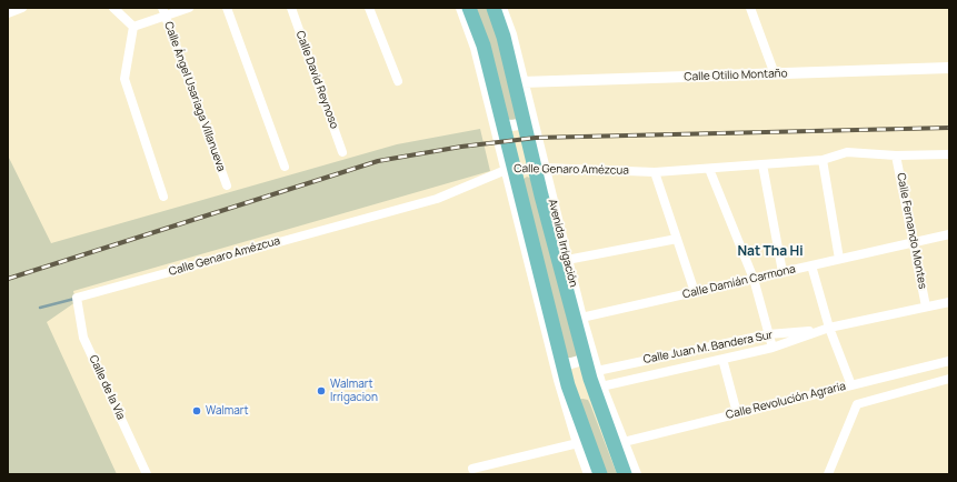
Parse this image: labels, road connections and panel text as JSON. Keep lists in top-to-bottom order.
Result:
{
  "streets": {
    "main road": ["Avenida Irrigación"],
    "street": [
      "Calle Otilio Montaño",
      "Calle David Reynoso",
      "Calle Ángel Usariaga Villanueva",
      "Calle Genaro Amézcua",
      "Calle Fernando Montes",
      "Calle Damián Carmona",
      "Calle Juan M. Bandera Sur",
      "Calle de la Vía",
      "Calle Revolución Agraria"
    ]
  },
  "crossings": [
    ["Calle Otilio Montaño", "Avenida Irrigación"],
    ["Calle Genaro Amézcua", "Calle Fernando Montes"],
    ["Calle Genaro Amézcua", "Avenida Irrigación"],
    ["Calle Genaro Amézcua", "Calle de la Vía"],
    ["Calle Fernando Montes", "Calle Damián Carmona"],
    ["Calle Fernando Montes", "Calle Juan M. Bandera Sur"],
    ["Avenida Irrigación", "Calle Damián Carmona"],
    ["Avenida Irrigación", "Calle Juan M. Bandera Sur"],
    ["Avenida Irrigación", "Calle Revolución Agraria"]
  ],
  "districts": ["Nat Tha Hi"],
  "places": ["Walmart Irrigacion", "Walmart"]
}
